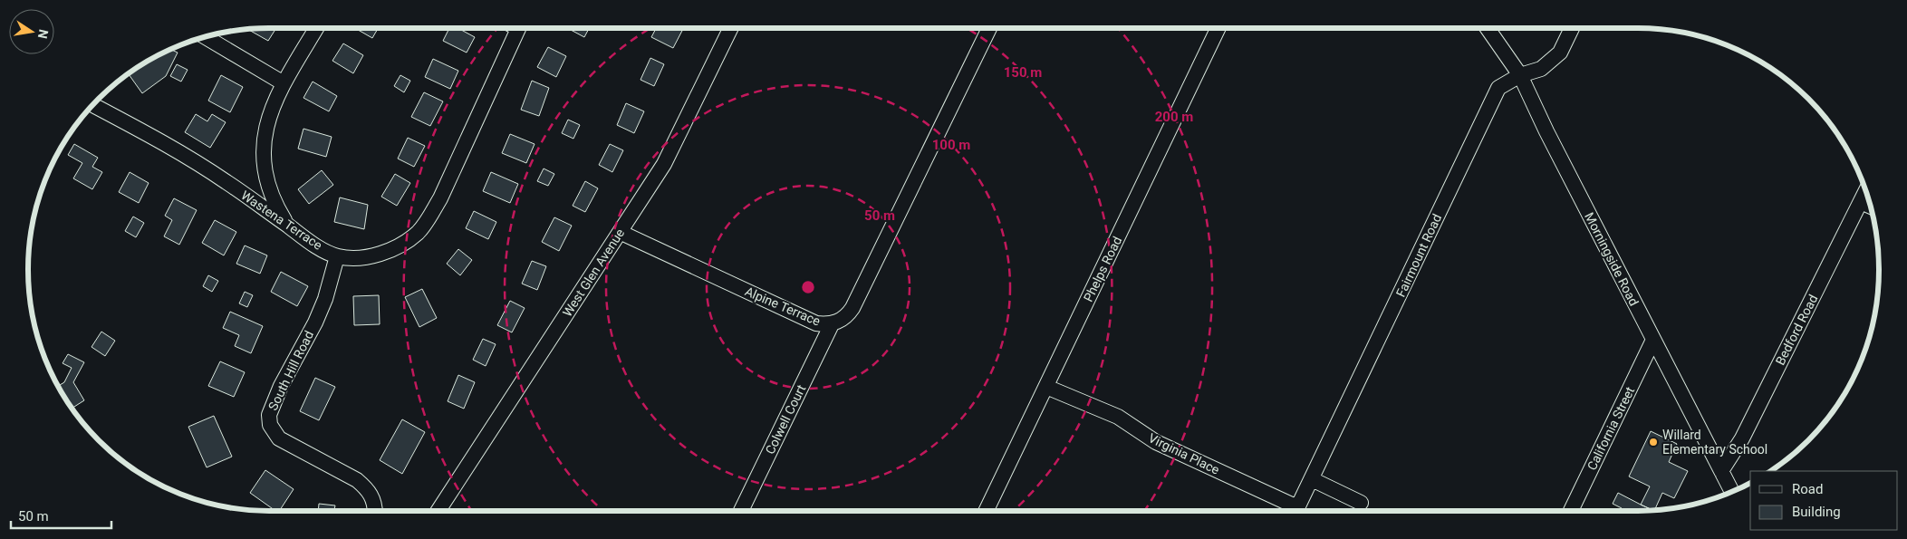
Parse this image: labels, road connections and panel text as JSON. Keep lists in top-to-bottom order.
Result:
{
  "streets": {
    "street": [
      "Wastena Terrace",
      "Fairmount Road",
      "Morningside Road",
      "Phelps Road",
      "West Glen Avenue",
      "Alpine Terrace",
      "Bedford Road",
      "South Hill Road",
      "Colwell Court",
      "California Street",
      "Virginia Place"
    ]
  },
  "crossings": [
    ["Wastena Terrace", "South Hill Road"],
    ["Fairmount Road", "Morningside Road"],
    ["Morningside Road", "Bedford Road"],
    ["Morningside Road", "California Street"],
    ["Phelps Road", "Virginia Place"],
    ["West Glen Avenue", "Alpine Terrace"],
    ["Alpine Terrace", "Colwell Court"]
  ],
  "places": ["Willard Elementary School"],
  "legend": ["Road", "Building"],
  "scale_bar": "50 m",
  "north": "right",
  "rings": [
    "150 m",
    "200 m",
    "100 m",
    "50 m"
  ]
}
